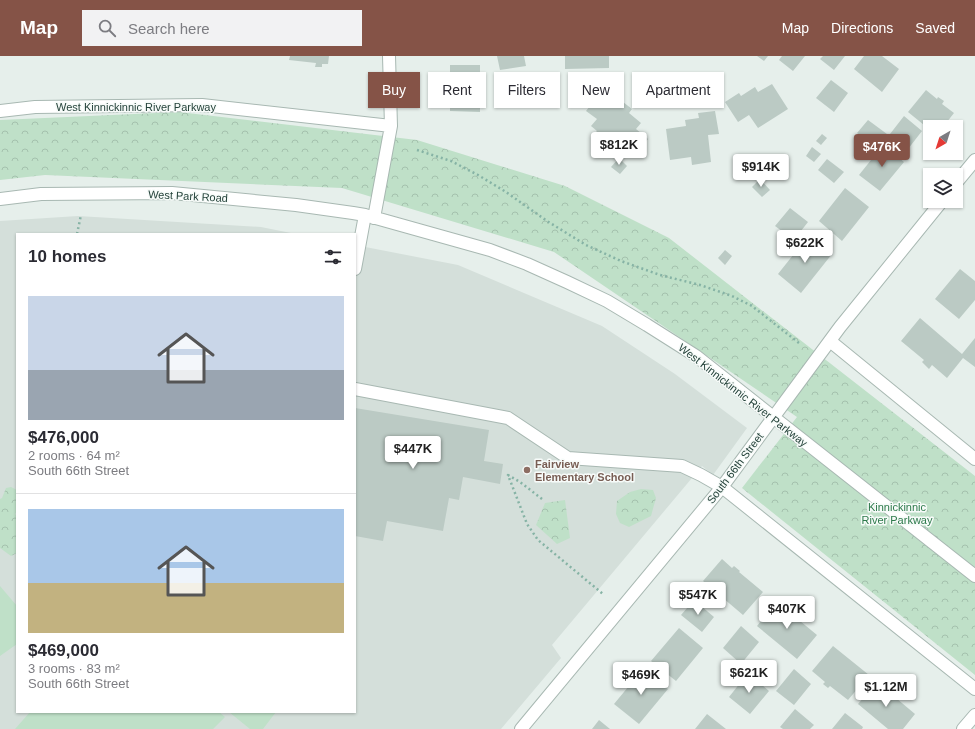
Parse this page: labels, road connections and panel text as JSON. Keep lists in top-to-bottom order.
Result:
{
  "streets": {
    "street": ["West Kinnickinnic River Parkway", "West Park Road", "South 66th Street"]
  },
  "crossings": [
    ["West Kinnickinnic River Parkway", "West Park Road"],
    ["West Kinnickinnic River Parkway", "South 66th Street"]
  ],
  "parks": ["Kinnickinnic River Parkway"],
  "places": ["Fairview Elementary School"],
  "north": "bottom left",
  "page": {
    "header": "Map",
    "search": "Search here",
    "nav": ["Map", "Directions", "Saved"],
    "chip": [
      "Buy",
      "Rent",
      "Filters",
      "New",
      "Apartment"
    ],
    "price": [
      "$812K",
      "$476K",
      "$914K",
      "$622K",
      "$447K",
      "$547K",
      "$407K",
      "$621K",
      "$469K",
      "$1.12M"
    ],
    "heading": "10 homes",
    "list": [
      {
        "name": "$476,000",
        "note": "2 rooms · 64 m² · South 66th Street"
      },
      {
        "name": "$469,000",
        "note": "3 rooms · 83 m² · South 66th Street"
      }
    ]
  }
}
